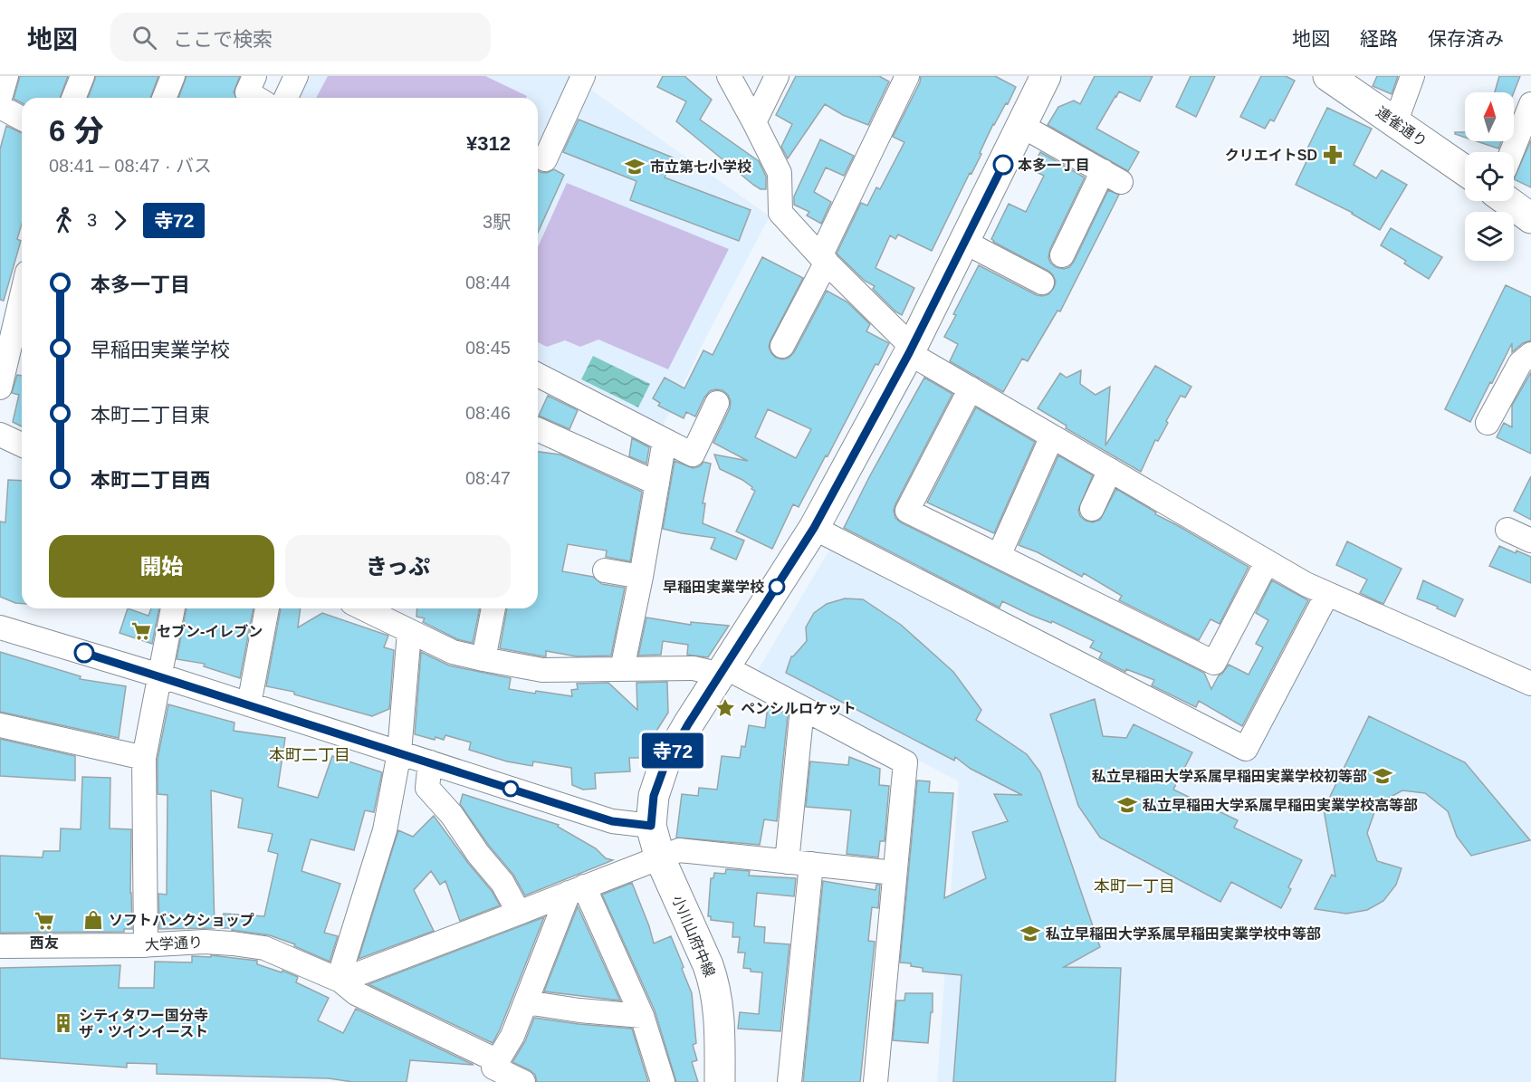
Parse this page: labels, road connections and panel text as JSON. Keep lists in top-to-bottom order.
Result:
{
  "streets": {
    "main road": ["連雀通り", "小川山府中線"],
    "street": ["大学通り"]
  },
  "districts": ["本町二丁目", "本町一丁目"],
  "places": {
    "pharmacy": ["クリエイトSD"],
    "other": ["本多一丁目", "早稲田実業学校"],
    "school or university": [
      "市立第七小学校",
      "私立早稲田大学系属早稲田実業学校初等部",
      "私立早稲田大学系属早稲田実業学校高等部",
      "私立早稲田大学系属早稲田実業学校中等部"
    ],
    "supermarket": ["セブン-イレブン", "西友"],
    "place": ["ペンシルロケット"],
    "shop": ["ソフトバンクショップ"],
    "building": ["シティタワー国分寺 ザ・ツインイースト"]
  },
  "lines": ["bus line 寺72"],
  "north": "top",
  "page": {
    "header": "地図",
    "search": "ここで検索",
    "nav": ["地図", "経路", "保存済み"],
    "on_map": "寺72",
    "heading": ["6 分", "08:41 – 08:47 · バス", "¥312"],
    "legs": ["3", "寺72", "3駅"],
    "list": [
      {
        "name": "本多一丁目",
        "value": "08:44"
      },
      {
        "name": "早稲田実業学校",
        "value": "08:45"
      },
      {
        "name": "本町二丁目東",
        "value": "08:46"
      },
      {
        "name": "本町二丁目西",
        "value": "08:47"
      }
    ],
    "buttons": ["開始", "きっぷ"]
  }
}
